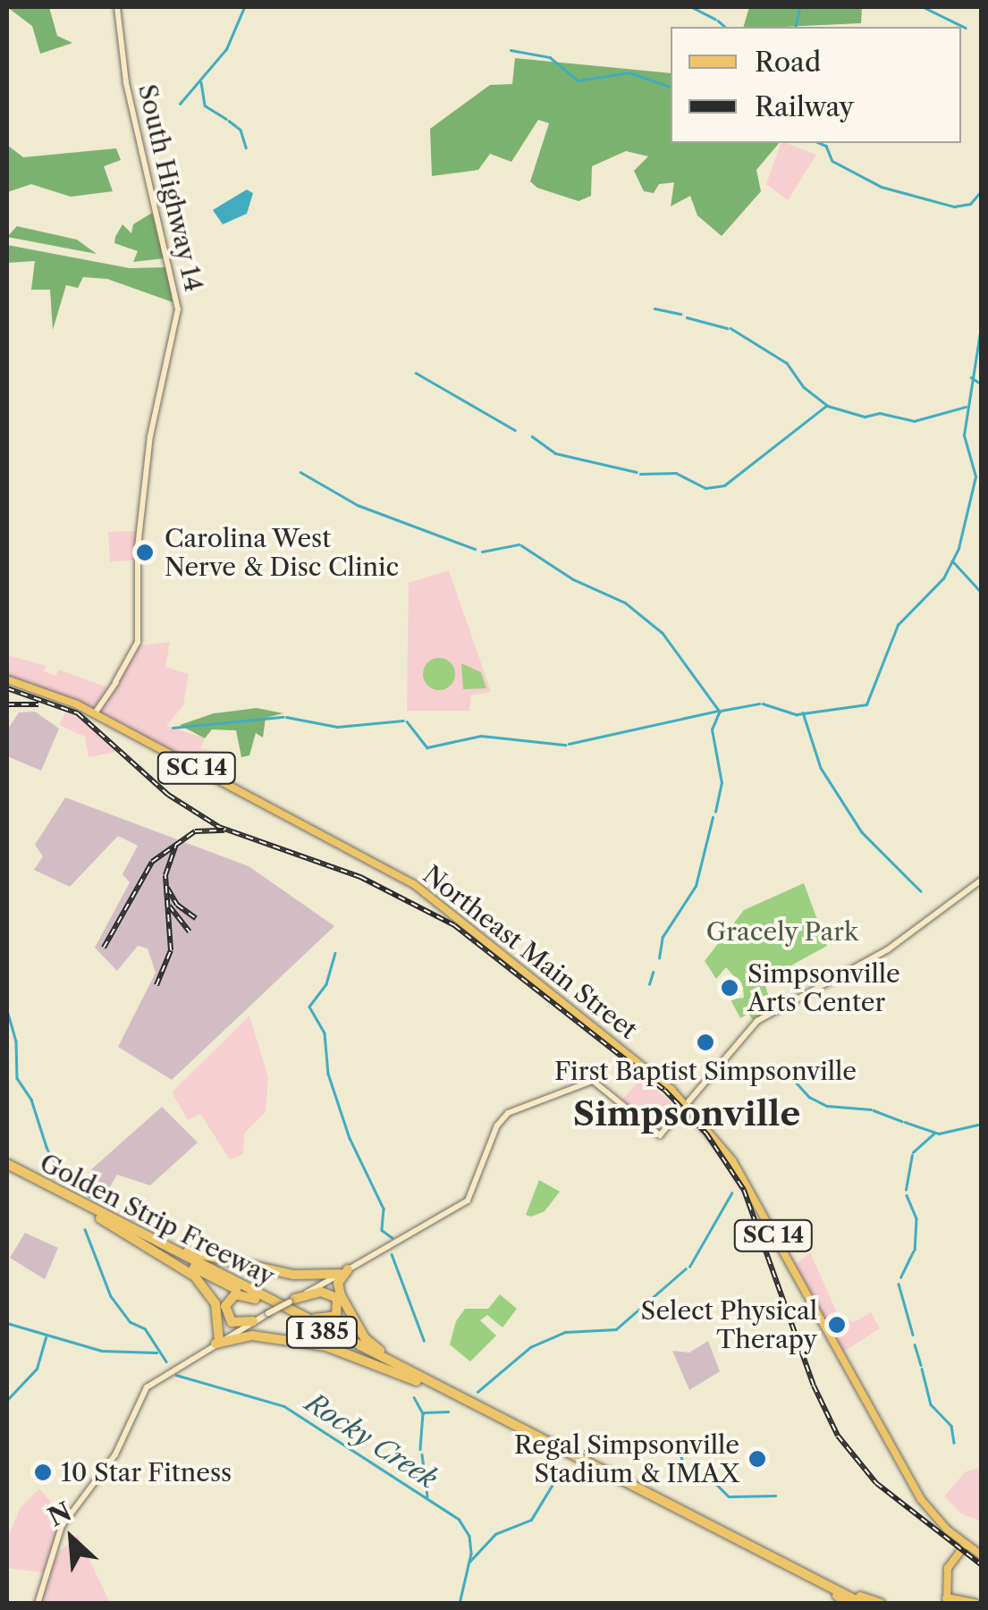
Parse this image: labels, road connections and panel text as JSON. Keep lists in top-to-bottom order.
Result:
{
  "streets": {
    "highway": ["Golden Strip Freeway", "I 385"],
    "main road": ["South Highway 14", "SC 14", "Northeast Main Street"]
  },
  "crossings": [
    ["South Highway 14", "Northeast Main Street"],
    ["SC 14", "Northeast Main Street"]
  ],
  "districts": ["Simpsonville"],
  "water": ["Rocky Creek"],
  "parks": ["Gracely Park"],
  "places": [
    "Carolina West Nerve & Disc Clinic",
    "Simpsonville Arts Center",
    "First Baptist Simpsonville",
    "Select Physical Therapy",
    "Regal Simpsonville Stadium & IMAX",
    "10 Star Fitness"
  ],
  "legend": ["Road", "Railway"],
  "north": "top left"
}
